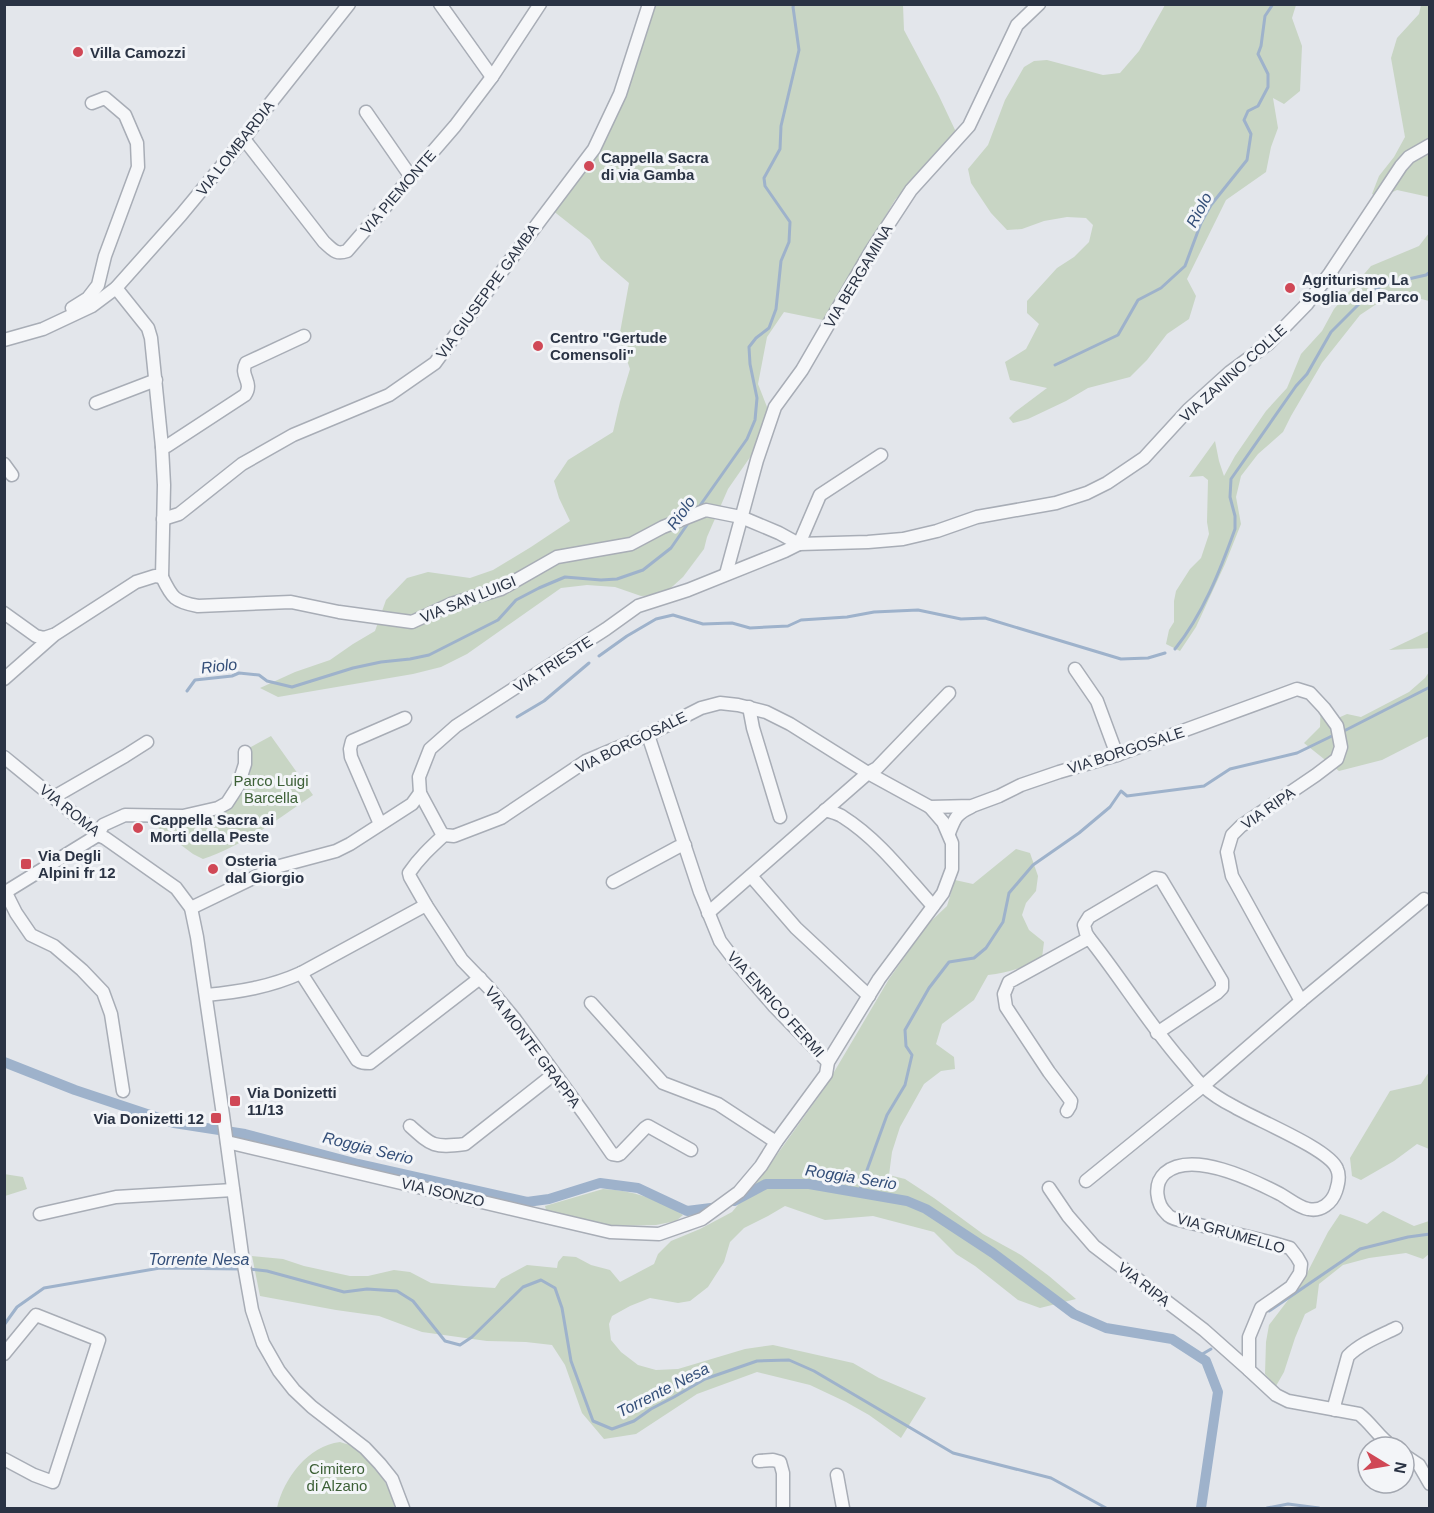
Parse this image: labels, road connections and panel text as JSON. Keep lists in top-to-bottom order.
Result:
{
  "streets": {
    "street": [
      "VIA LOMBARDIA",
      "VIA PIEMONTE",
      "VIA BERGAMINA",
      "VIA GIUSEPPE GAMBA",
      "VIA ZANINO COLLE",
      "VIA SAN LUIGI",
      "VIA TRIESTE",
      "VIA BORGOSALE",
      "VIA RIPA",
      "VIA ROMA",
      "VIA ENRICO FERMI",
      "VIA MONTE GRAPPA",
      "VIA ISONZO",
      "VIA GRUMELLO"
    ]
  },
  "crossings": [
    ["VIA LOMBARDIA", "VIA PIEMONTE"],
    ["VIA BERGAMINA", "VIA ZANINO COLLE"],
    ["VIA BERGAMINA", "VIA SAN LUIGI"],
    ["VIA BERGAMINA", "VIA TRIESTE"],
    ["VIA ZANINO COLLE", "VIA TRIESTE"],
    ["VIA BORGOSALE", "VIA RIPA"],
    ["VIA BORGOSALE", "VIA ENRICO FERMI"],
    ["VIA BORGOSALE", "VIA MONTE GRAPPA"],
    ["VIA RIPA", "VIA GRUMELLO"],
    ["VIA ENRICO FERMI", "VIA ISONZO"]
  ],
  "water": ["Riolo", "Roggia Serio", "Torrente Nesa"],
  "parks": ["Parco Luigi Barcella", "Cimitero di Alzano"],
  "places": {
    "other": [
      "Villa Camozzi",
      "Cappella Sacra di via Gamba",
      "Agriturismo La Soglia del Parco",
      "Centro \"Gertude Comensoli\"",
      "Cappella Sacra ai Morti della Peste",
      "Osteria dal Giorgio"
    ],
    "transit": ["Via Degli Alpini fr 12", "Via Donizetti 11/13", "Via Donizetti 12"]
  },
  "north": "right"
}
